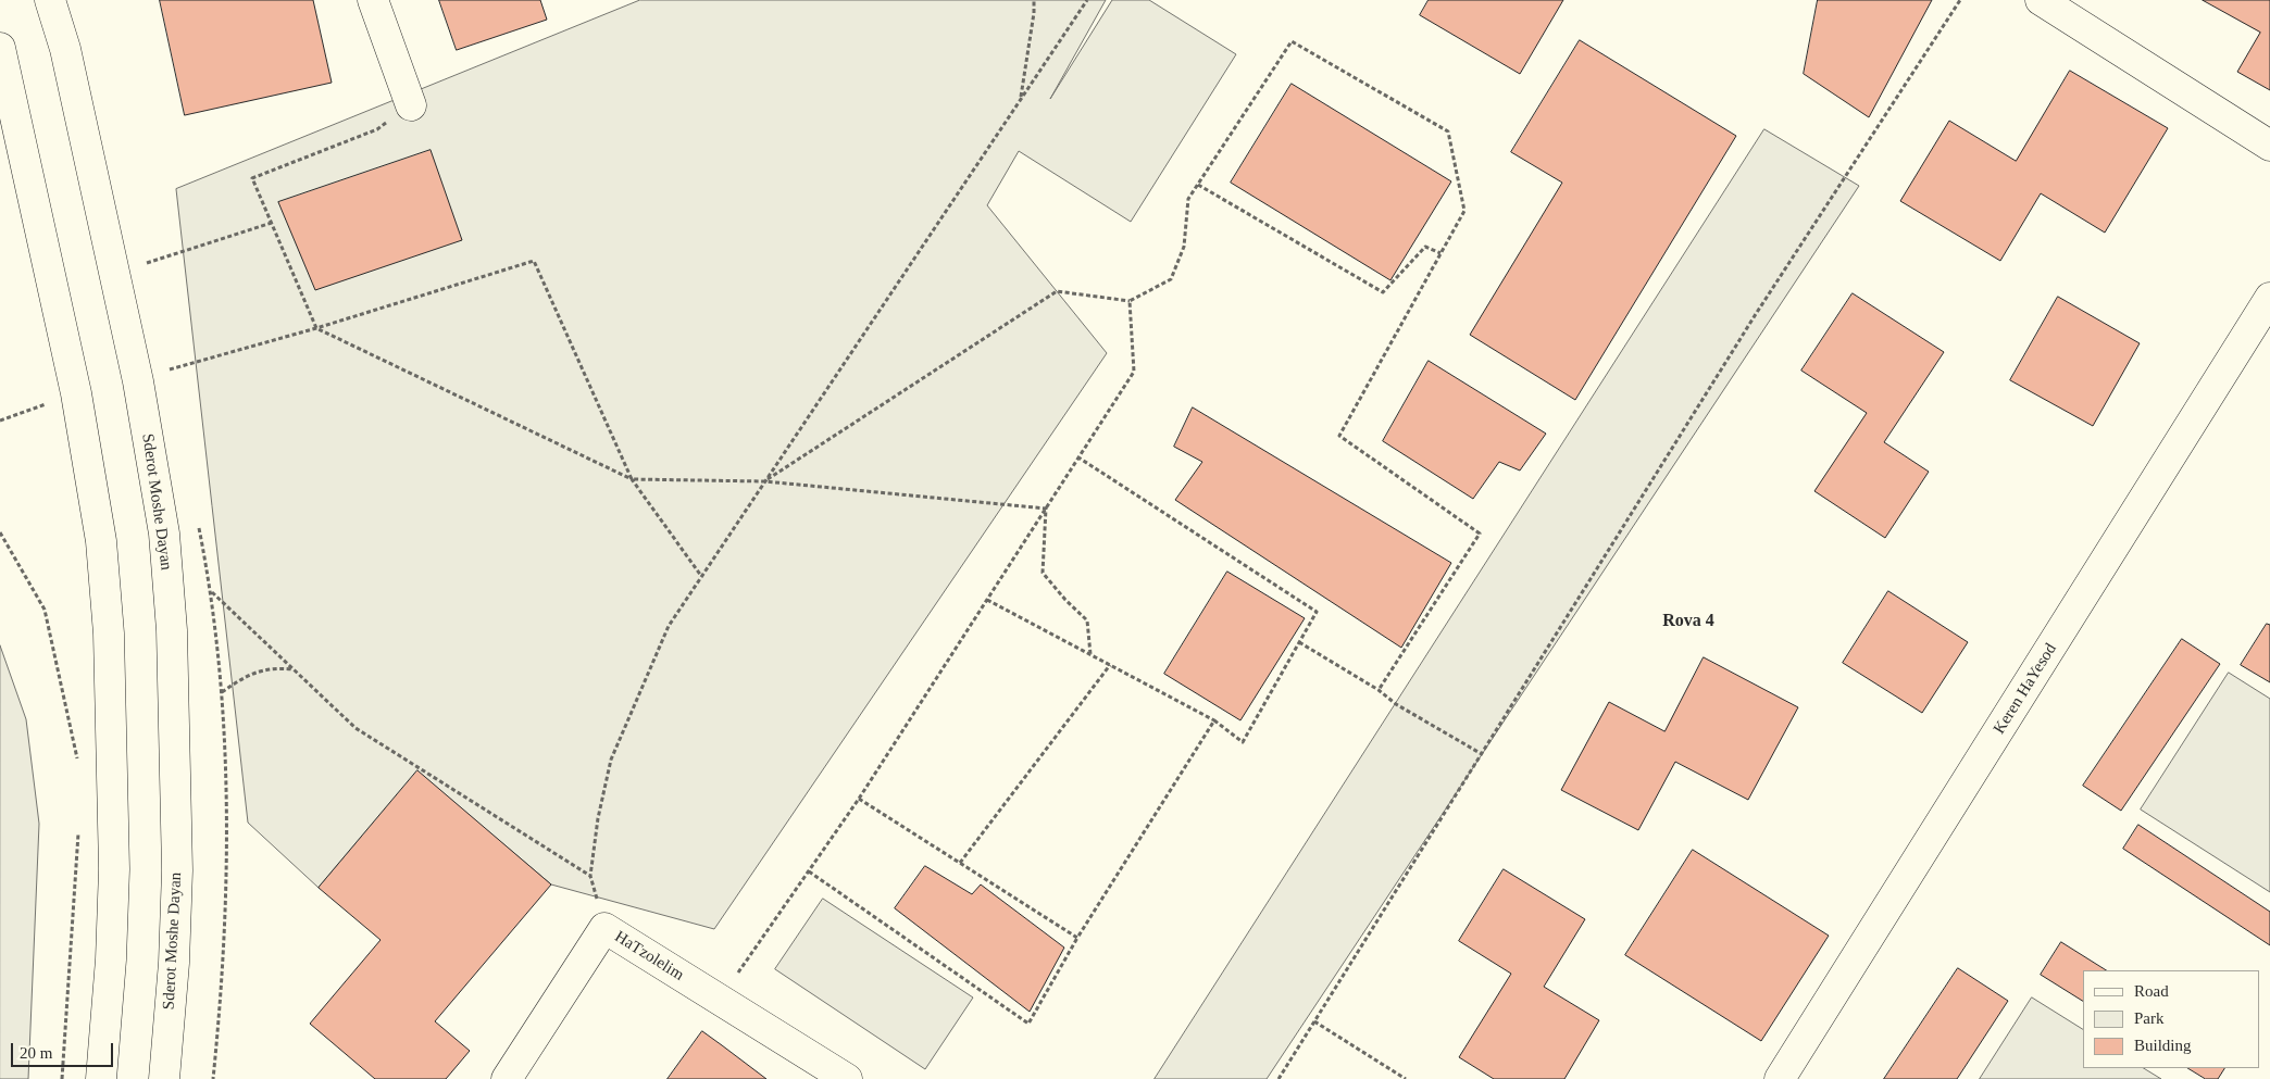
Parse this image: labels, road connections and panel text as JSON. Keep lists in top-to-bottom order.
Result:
{
  "streets": {
    "main road": ["Sderot Moshe Dayan", "Keren HaYesod", "HaTzolelim"]
  },
  "districts": ["Rova 4"],
  "legend": ["Road", "Park", "Building"],
  "scale_bar": "20 m"
}
